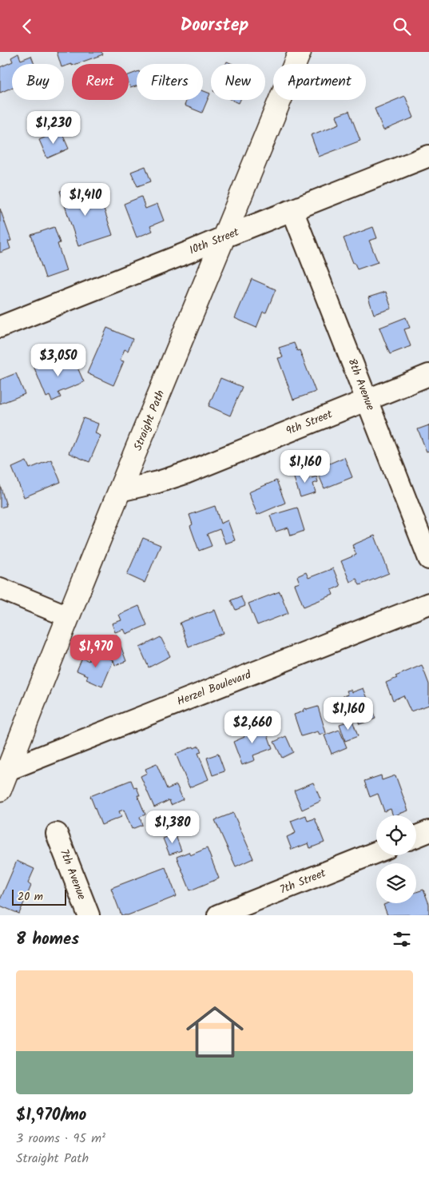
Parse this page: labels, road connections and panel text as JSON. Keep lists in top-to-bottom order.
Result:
{
  "streets": {
    "main road": ["Straight Path"],
    "street": [
      "10th Street",
      "8th Avenue",
      "9th Street",
      "Herzel Boulevard",
      "7th Avenue",
      "7th Street"
    ]
  },
  "crossings": [
    ["10th Street", "8th Avenue"],
    ["10th Street", "Straight Path"],
    ["8th Avenue", "9th Street"],
    ["Straight Path", "9th Street"],
    ["Straight Path", "Herzel Boulevard"]
  ],
  "scale_bar": "20 m",
  "page": {
    "header": "Doorstep",
    "chip": [
      "Buy",
      "Rent",
      "Filters",
      "New",
      "Apartment"
    ],
    "price": [
      "$1,230",
      "$1,410",
      "$3,050",
      "$1,160",
      "$1,970",
      "$1,160",
      "$2,660",
      "$1,380"
    ],
    "scale": "20 m",
    "heading": "8 homes",
    "list": [
      {
        "name": "$1,970/mo",
        "note": "3 rooms · 95 m² · Straight Path"
      }
    ]
  }
}
